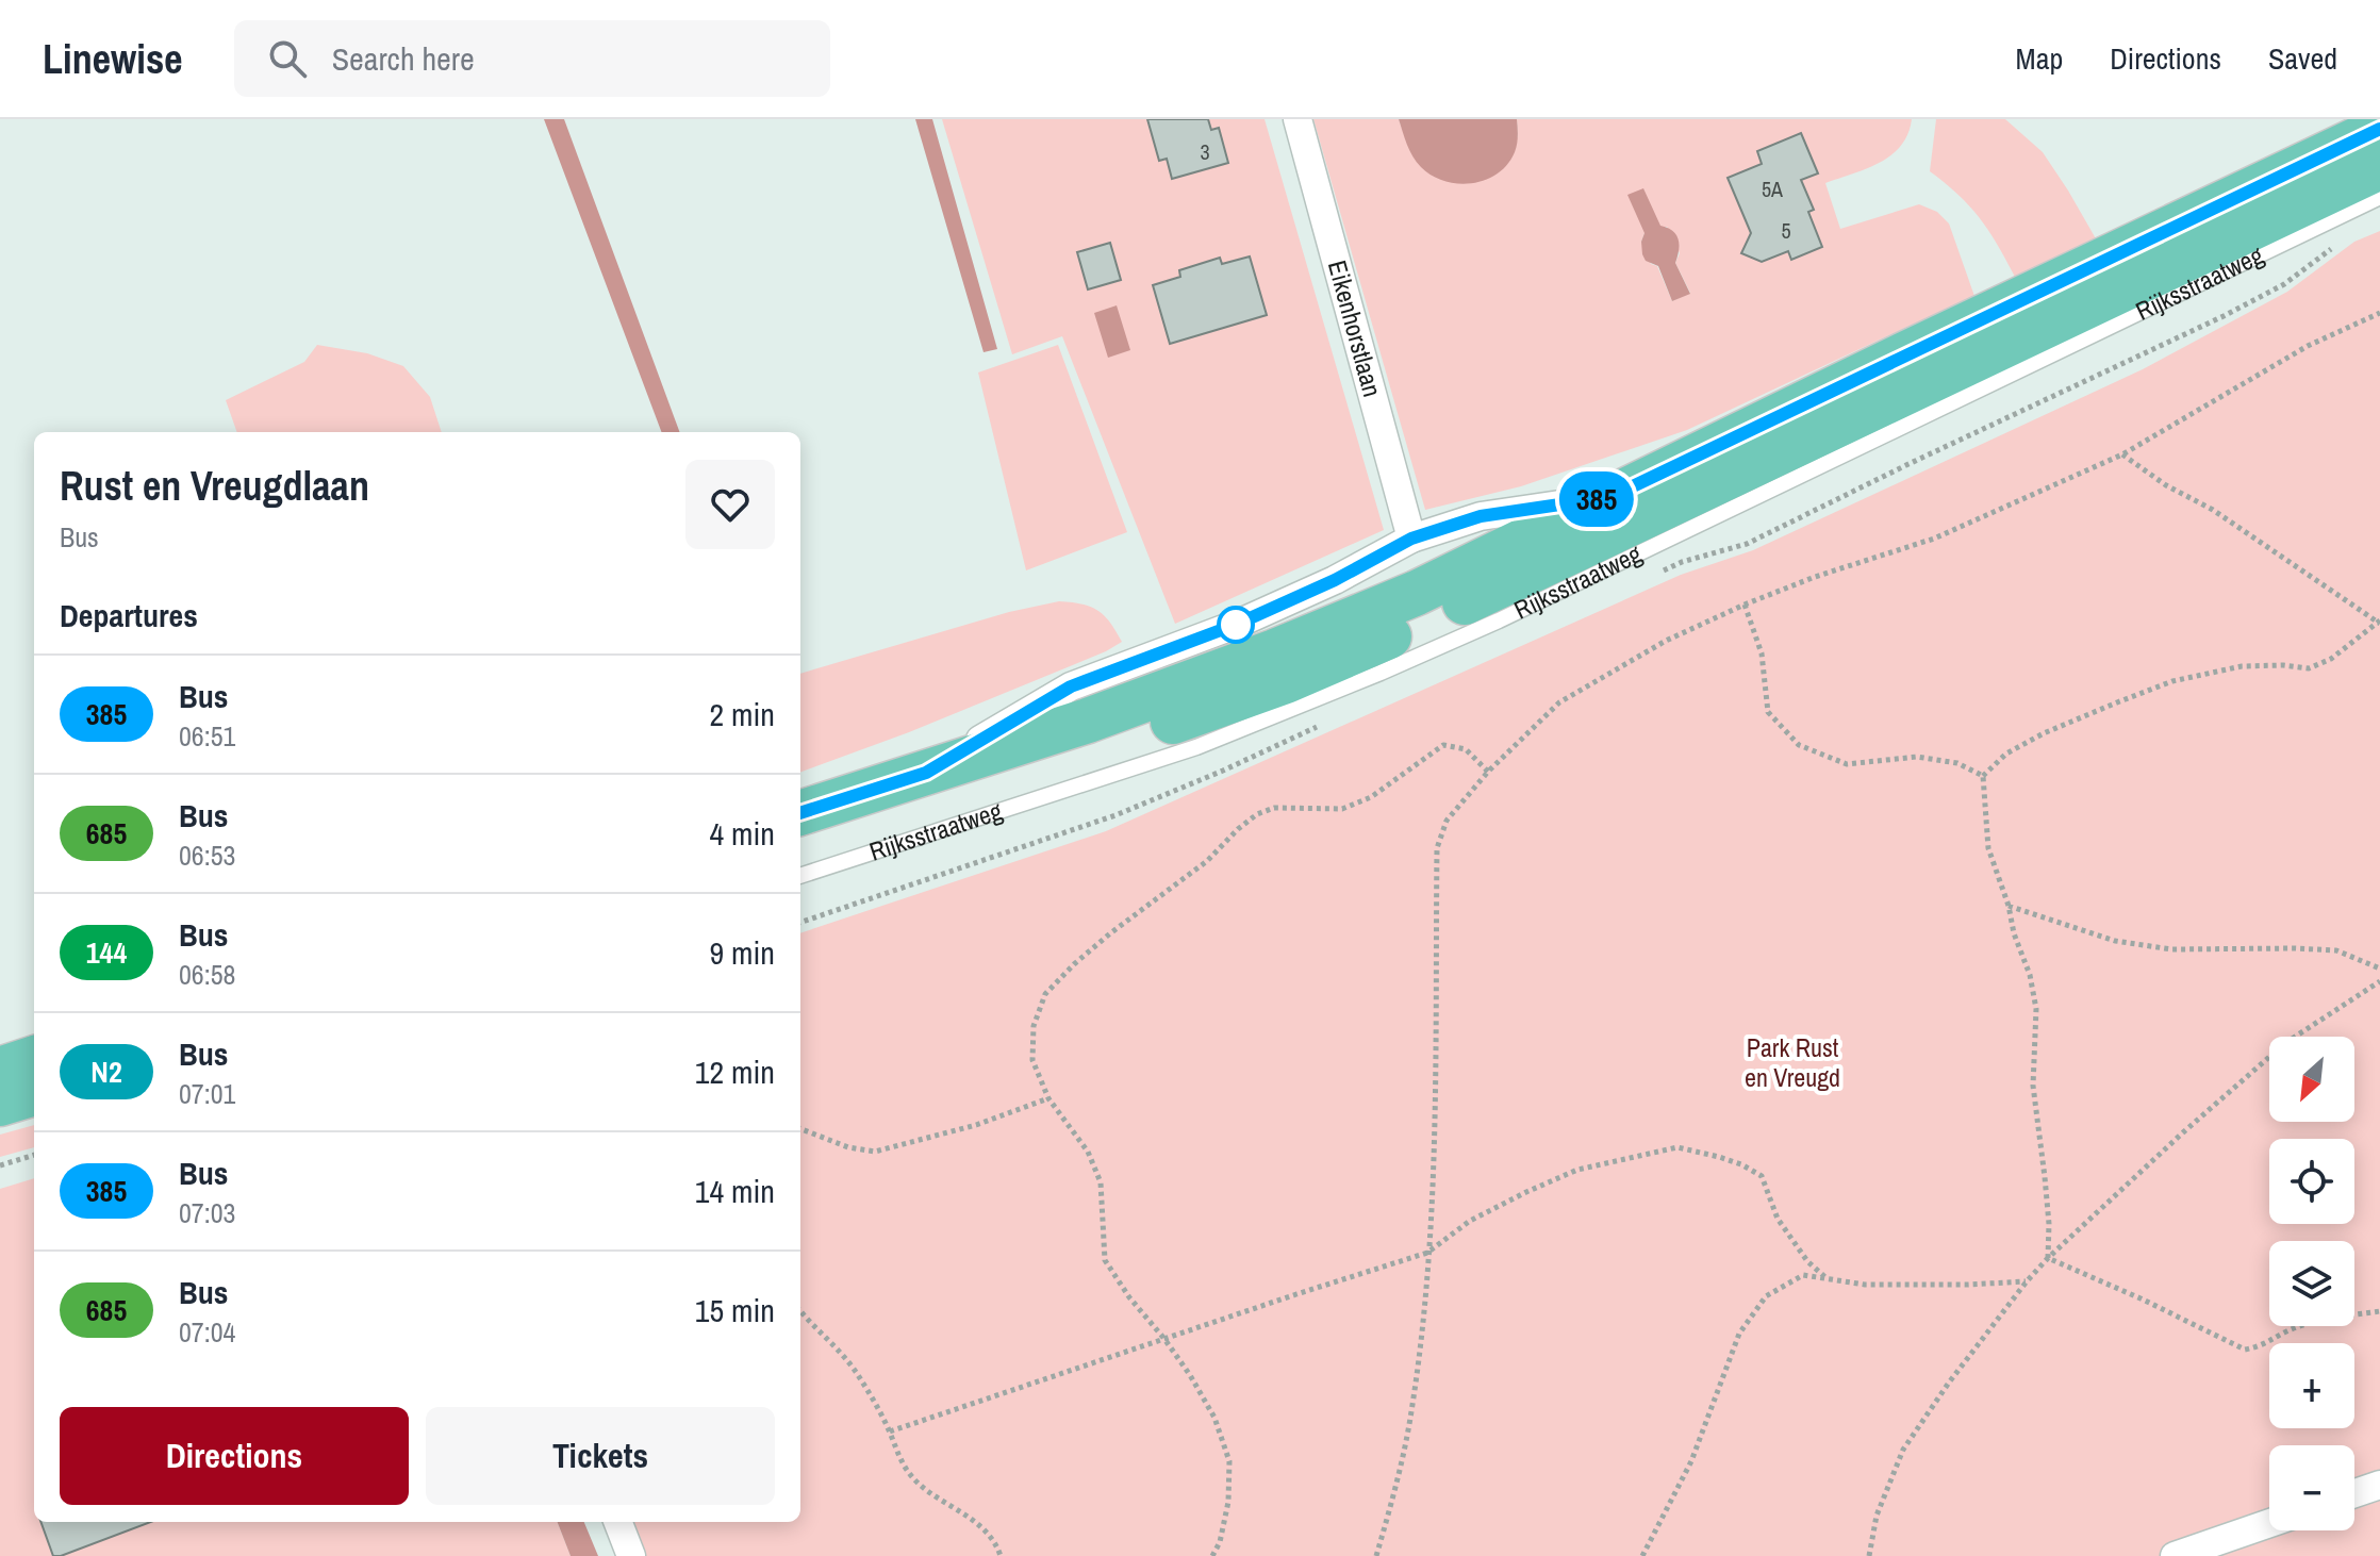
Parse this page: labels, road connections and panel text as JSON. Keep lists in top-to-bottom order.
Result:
{
  "streets": {
    "main road": ["Rijksstraatweg"],
    "street": ["Eikenhorstlaan"]
  },
  "parks": ["Park Rust en Vreugd"],
  "lines": ["bus line 385"],
  "house_numbers": ["3", "5A", "5"],
  "north": "bottom left",
  "page": {
    "header": "Linewise",
    "search": "Search here",
    "nav": ["Map", "Directions", "Saved"],
    "on_map": "385",
    "heading": [
      ["Rust en Vreugdlaan", "Bus"],
      "Departures"
    ],
    "list": [
      {
        "mark": "385",
        "name": "Bus",
        "note": "06:51",
        "value": "2 min"
      },
      {
        "mark": "685",
        "name": "Bus",
        "note": "06:53",
        "value": "4 min"
      },
      {
        "mark": "144",
        "name": "Bus",
        "note": "06:58",
        "value": "9 min"
      },
      {
        "mark": "N2",
        "name": "Bus",
        "note": "07:01",
        "value": "12 min"
      },
      {
        "mark": "385",
        "name": "Bus",
        "note": "07:03",
        "value": "14 min"
      },
      {
        "mark": "685",
        "name": "Bus",
        "note": "07:04",
        "value": "15 min"
      }
    ],
    "map_buttons": ["+", "−"],
    "buttons": ["Directions", "Tickets"]
  }
}
